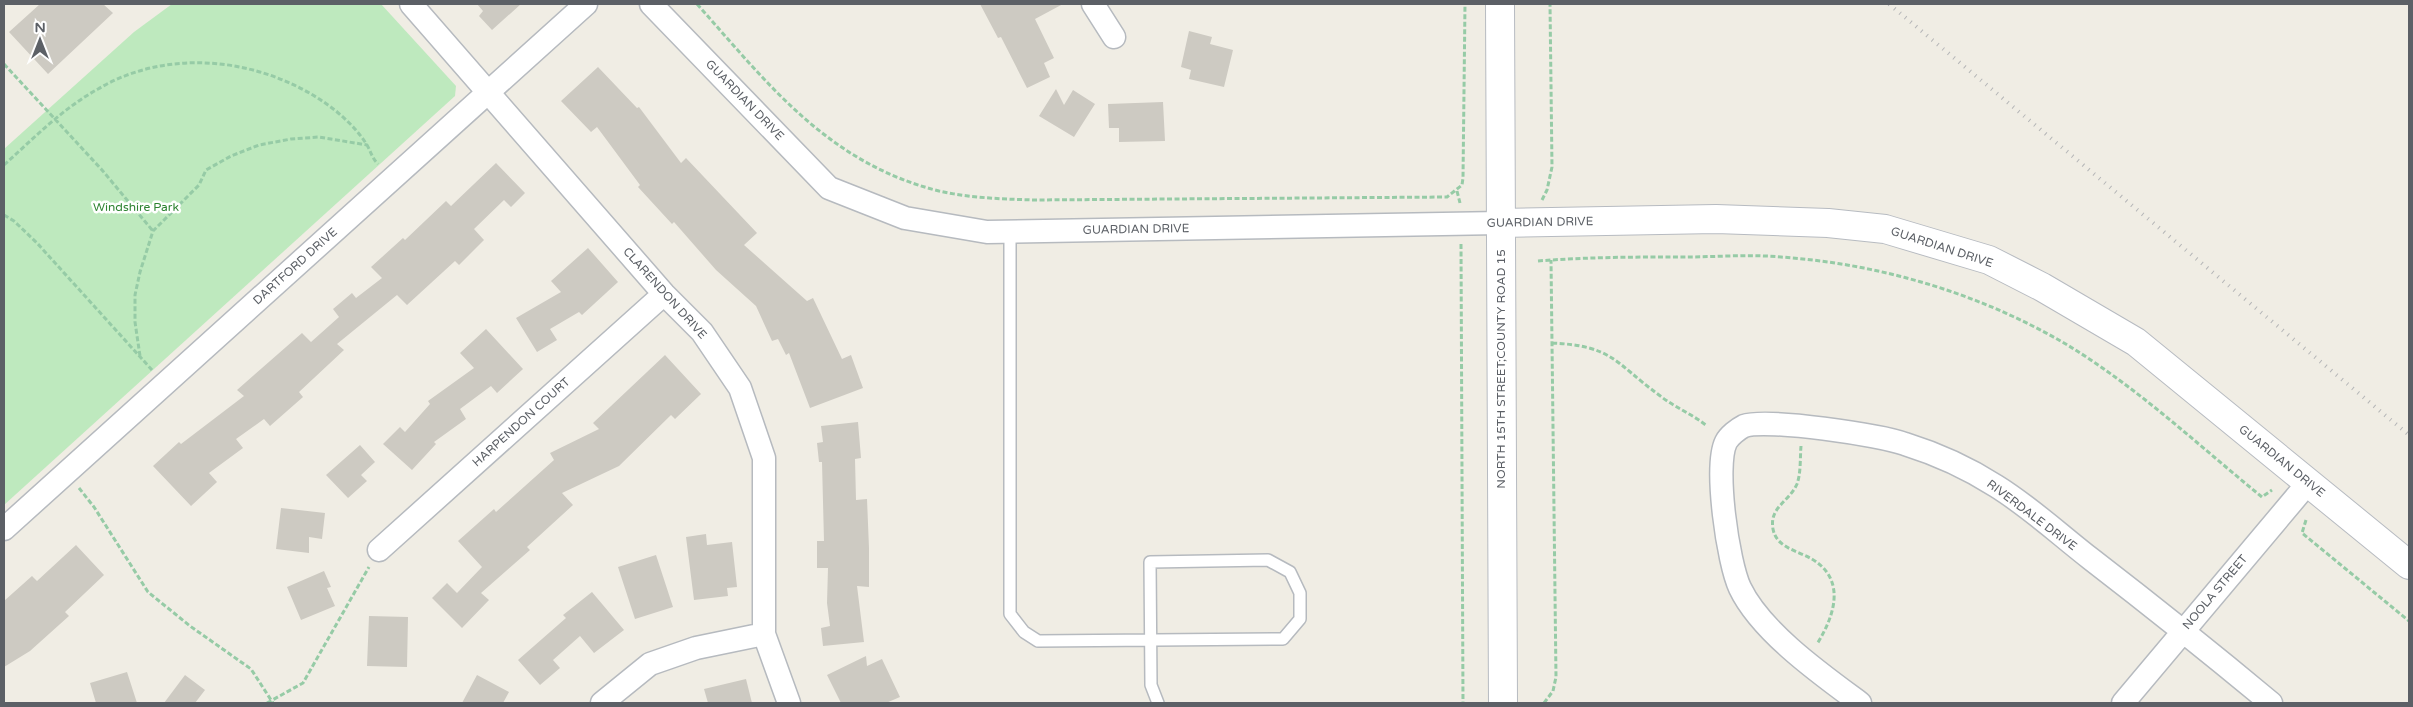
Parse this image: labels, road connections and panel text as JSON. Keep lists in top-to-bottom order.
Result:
{
  "streets": {
    "street": [
      "GUARDIAN DRIVE",
      "DARTFORD DRIVE",
      "CLARENDON DRIVE",
      "NORTH 15TH STREET;COUNTY ROAD 15",
      "HARPENDON COURT",
      "RIVERDALE DRIVE",
      "NOOLA STREET"
    ]
  },
  "crossings": [
    ["GUARDIAN DRIVE", "NORTH 15TH STREET;COUNTY ROAD 15"],
    ["GUARDIAN DRIVE", "NOOLA STREET"],
    ["DARTFORD DRIVE", "CLARENDON DRIVE"],
    ["CLARENDON DRIVE", "HARPENDON COURT"],
    ["RIVERDALE DRIVE", "NOOLA STREET"]
  ],
  "parks": ["Windshire Park"],
  "north": "top"
}
